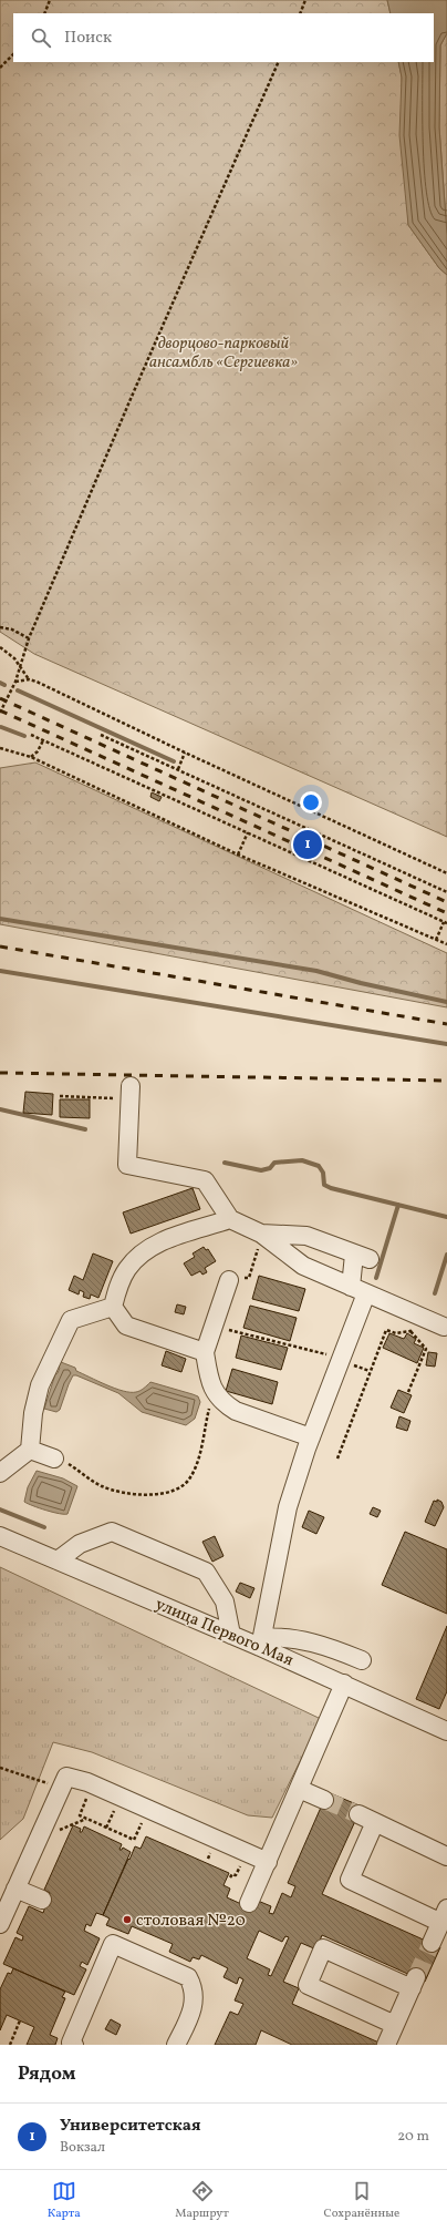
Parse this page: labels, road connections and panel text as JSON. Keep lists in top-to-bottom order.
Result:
{
  "streets": {
    "street": ["улица Первого Мая"]
  },
  "parks": ["дворцово-парковый ансамбль «Сергиевка»"],
  "places": ["столовая №20"],
  "page": {
    "search": "Поиск",
    "pins": "1",
    "heading": "Рядом",
    "list": [
      {
        "mark": "1",
        "name": "Университетская",
        "note": "Вокзал",
        "value": "20 m"
      }
    ],
    "nav": ["Карта", "Маршрут", "Сохранённые"]
  }
}
